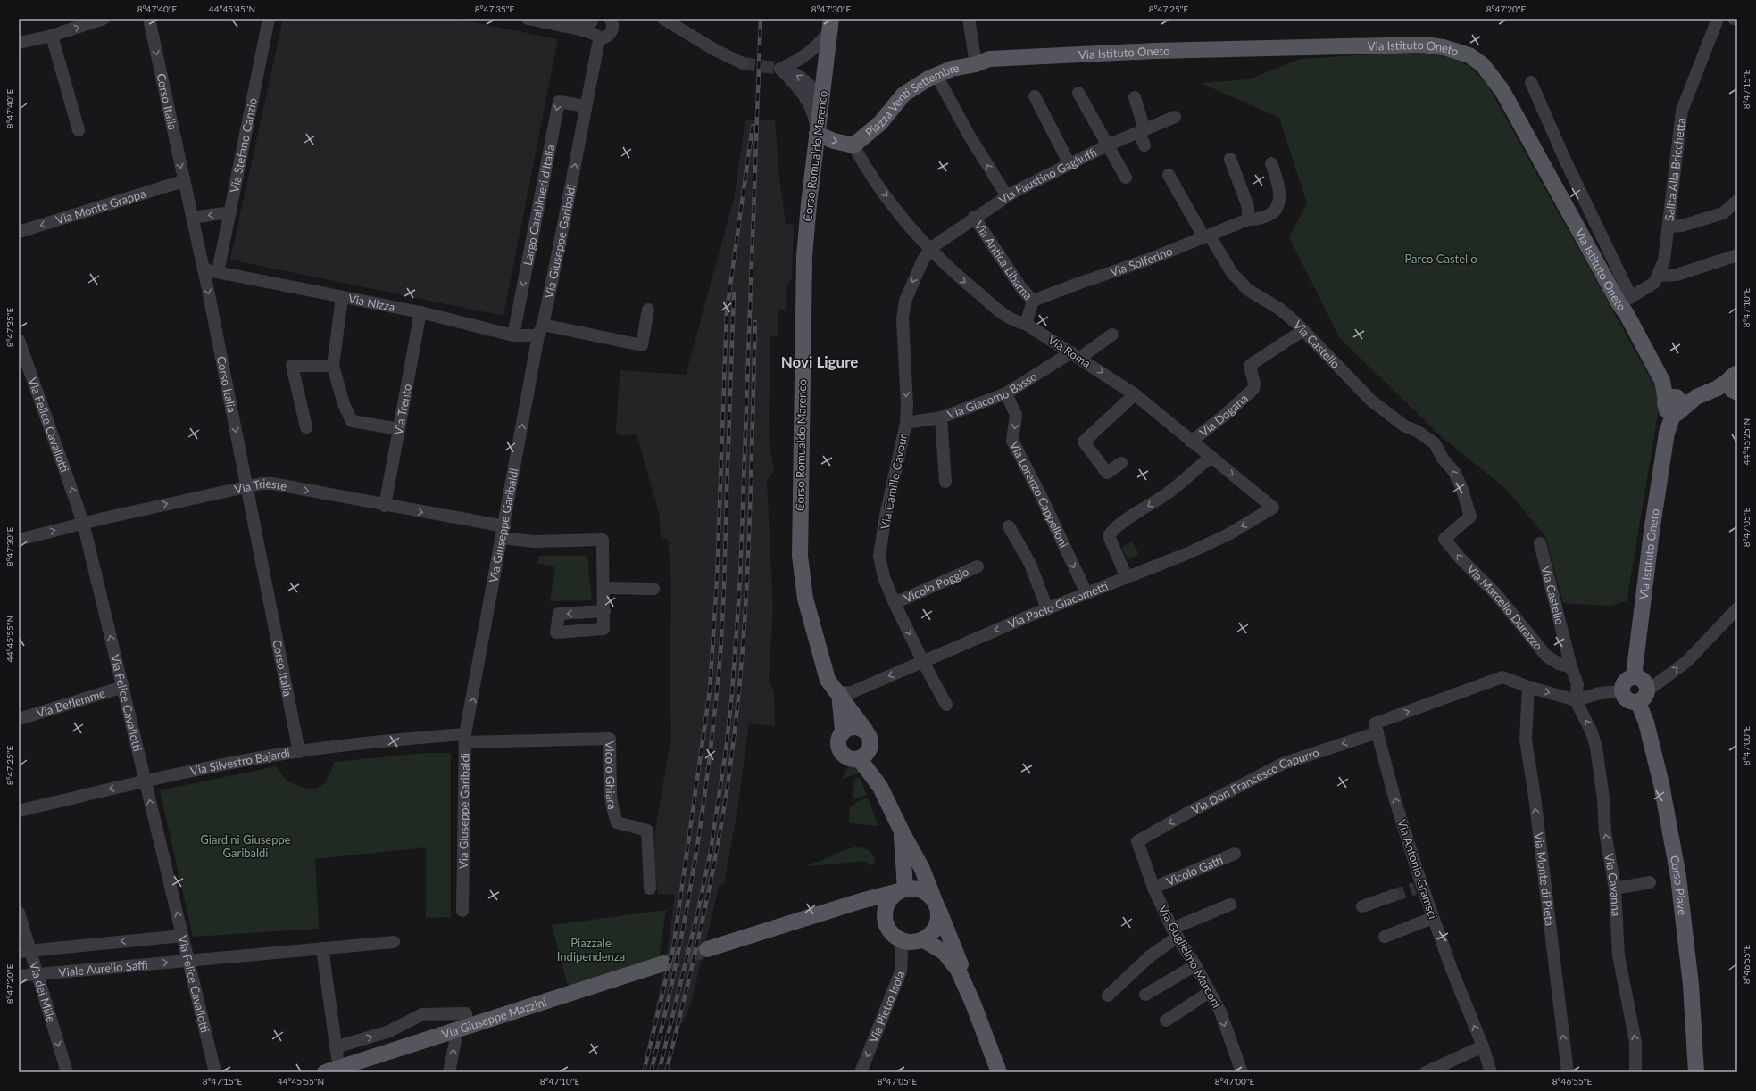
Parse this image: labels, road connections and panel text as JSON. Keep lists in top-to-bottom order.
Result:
{
  "streets": {
    "main road": [
      "Via Istituto Oneto",
      "Piazza Venti Settembre",
      "Corso Romualdo Marenco",
      "Corso Piave",
      "Via Giuseppe Mazzini"
    ],
    "street": [
      "Corso Italia",
      "Via Stefano Canzio",
      "Salita Alla Bricchetta",
      "Via Faustino Gagliuffi",
      "Largo Carabinieri d'Italia",
      "Via Monte Grappa",
      "Via Giuseppe Garibaldi",
      "Via Antica Libarna",
      "Via Solferino",
      "Via Nizza",
      "Via Castello",
      "Via Roma",
      "Via Giacomo Basso",
      "Via Trento",
      "Via Dogana",
      "Via Felice Cavallotti",
      "Via Camillo Cavour",
      "Via Trieste",
      "Via Lorenzo Cappelloni",
      "Vicolo Poggio",
      "Via Paolo Giacometti",
      "Via Marcello Durazzo",
      "Via Betlemme",
      "Via Silvestro Bajardi",
      "Vicolo Ghiara",
      "Via Don Francesco Capurro",
      "Via Antonio Gramsci",
      "Vicolo Gatti",
      "Via Monte di Pietà",
      "Via Cavanna",
      "Via Guglielmo Marconi",
      "Viale Aurelio Saffi",
      "Via dei Mille",
      "Via Pietro Isola"
    ]
  },
  "crossings": [
    ["Via Istituto Oneto", "Piazza Venti Settembre"],
    ["Via Istituto Oneto", "Salita Alla Bricchetta"],
    ["Via Istituto Oneto", "Corso Piave"],
    ["Corso Italia", "Via Monte Grappa"],
    ["Corso Italia", "Via Nizza"],
    ["Corso Italia", "Via Trieste"],
    ["Corso Italia", "Via Silvestro Bajardi"],
    ["Piazza Venti Settembre", "Via Roma"],
    ["Via Stefano Canzio", "Via Nizza"],
    ["Corso Romualdo Marenco", "Via Paolo Giacometti"],
    ["Via Faustino Gagliuffi", "Via Antica Libarna"],
    ["Via Faustino Gagliuffi", "Via Roma"],
    ["Via Faustino Gagliuffi", "Via Camillo Cavour"],
    ["Largo Carabinieri d'Italia", "Via Giuseppe Garibaldi"],
    ["Largo Carabinieri d'Italia", "Via Nizza"],
    ["Via Giuseppe Garibaldi", "Via Nizza"],
    ["Via Giuseppe Garibaldi", "Via Trieste"],
    ["Via Giuseppe Garibaldi", "Via Silvestro Bajardi"],
    ["Via Giuseppe Garibaldi", "Vicolo Ghiara"],
    ["Via Antica Libarna", "Via Solferino"],
    ["Via Antica Libarna", "Via Roma"],
    ["Via Solferino", "Via Castello"],
    ["Via Nizza", "Via Trento"],
    ["Via Castello", "Via Dogana"],
    ["Via Castello", "Via Marcello Durazzo"],
    ["Via Castello", "Via Cavanna"],
    ["Via Roma", "Via Giacomo Basso"],
    ["Via Roma", "Via Dogana"],
    ["Via Roma", "Via Camillo Cavour"],
    ["Via Roma", "Via Paolo Giacometti"],
    ["Via Giacomo Basso", "Via Camillo Cavour"],
    ["Via Giacomo Basso", "Via Lorenzo Cappelloni"],
    ["Via Trento", "Via Trieste"],
    ["Via Felice Cavallotti", "Via Trieste"],
    ["Via Felice Cavallotti", "Via Betlemme"],
    ["Via Felice Cavallotti", "Via Silvestro Bajardi"],
    ["Via Felice Cavallotti", "Viale Aurelio Saffi"],
    ["Via Camillo Cavour", "Vicolo Poggio"],
    ["Via Camillo Cavour", "Via Paolo Giacometti"],
    ["Via Lorenzo Cappelloni", "Via Paolo Giacometti"],
    ["Via Silvestro Bajardi", "Vicolo Ghiara"],
    ["Via Don Francesco Capurro", "Via Antonio Gramsci"],
    ["Via Don Francesco Capurro", "Via Monte di Pietà"],
    ["Via Don Francesco Capurro", "Via Guglielmo Marconi"],
    ["Vicolo Gatti", "Via Guglielmo Marconi"],
    ["Viale Aurelio Saffi", "Via dei Mille"]
  ],
  "one_way": [
    "Corso Italia",
    "Largo Carabinieri d'Italia",
    "Via Monte Grappa",
    "Via Giuseppe Garibaldi",
    "Via Castello",
    "Via Felice Cavallotti",
    "Via Camillo Cavour",
    "Via Trieste",
    "Via Paolo Giacometti",
    "Via Marcello Durazzo",
    "Via Antonio Gramsci",
    "Via Monte di Pietà",
    "Via Cavanna",
    "Via dei Mille",
    "Via Pietro Isola"
  ],
  "districts": ["Novi Ligure"],
  "parks": ["Parco Castello", "Giardini Giuseppe Garibaldi", "Piazzale Indipendenza"],
  "coordinates": [
    "8°47'40\"E",
    "44°45'45\"N",
    "8°47'35\"E",
    "8°47'30\"E",
    "8°47'25\"E",
    "8°47'20\"E",
    "8°47'15\"E",
    "8°47'10\"E",
    "44°45'25\"N",
    "8°47'05\"E",
    "44°45'55\"N",
    "8°47'00\"E",
    "8°46'55\"E"
  ]
}
